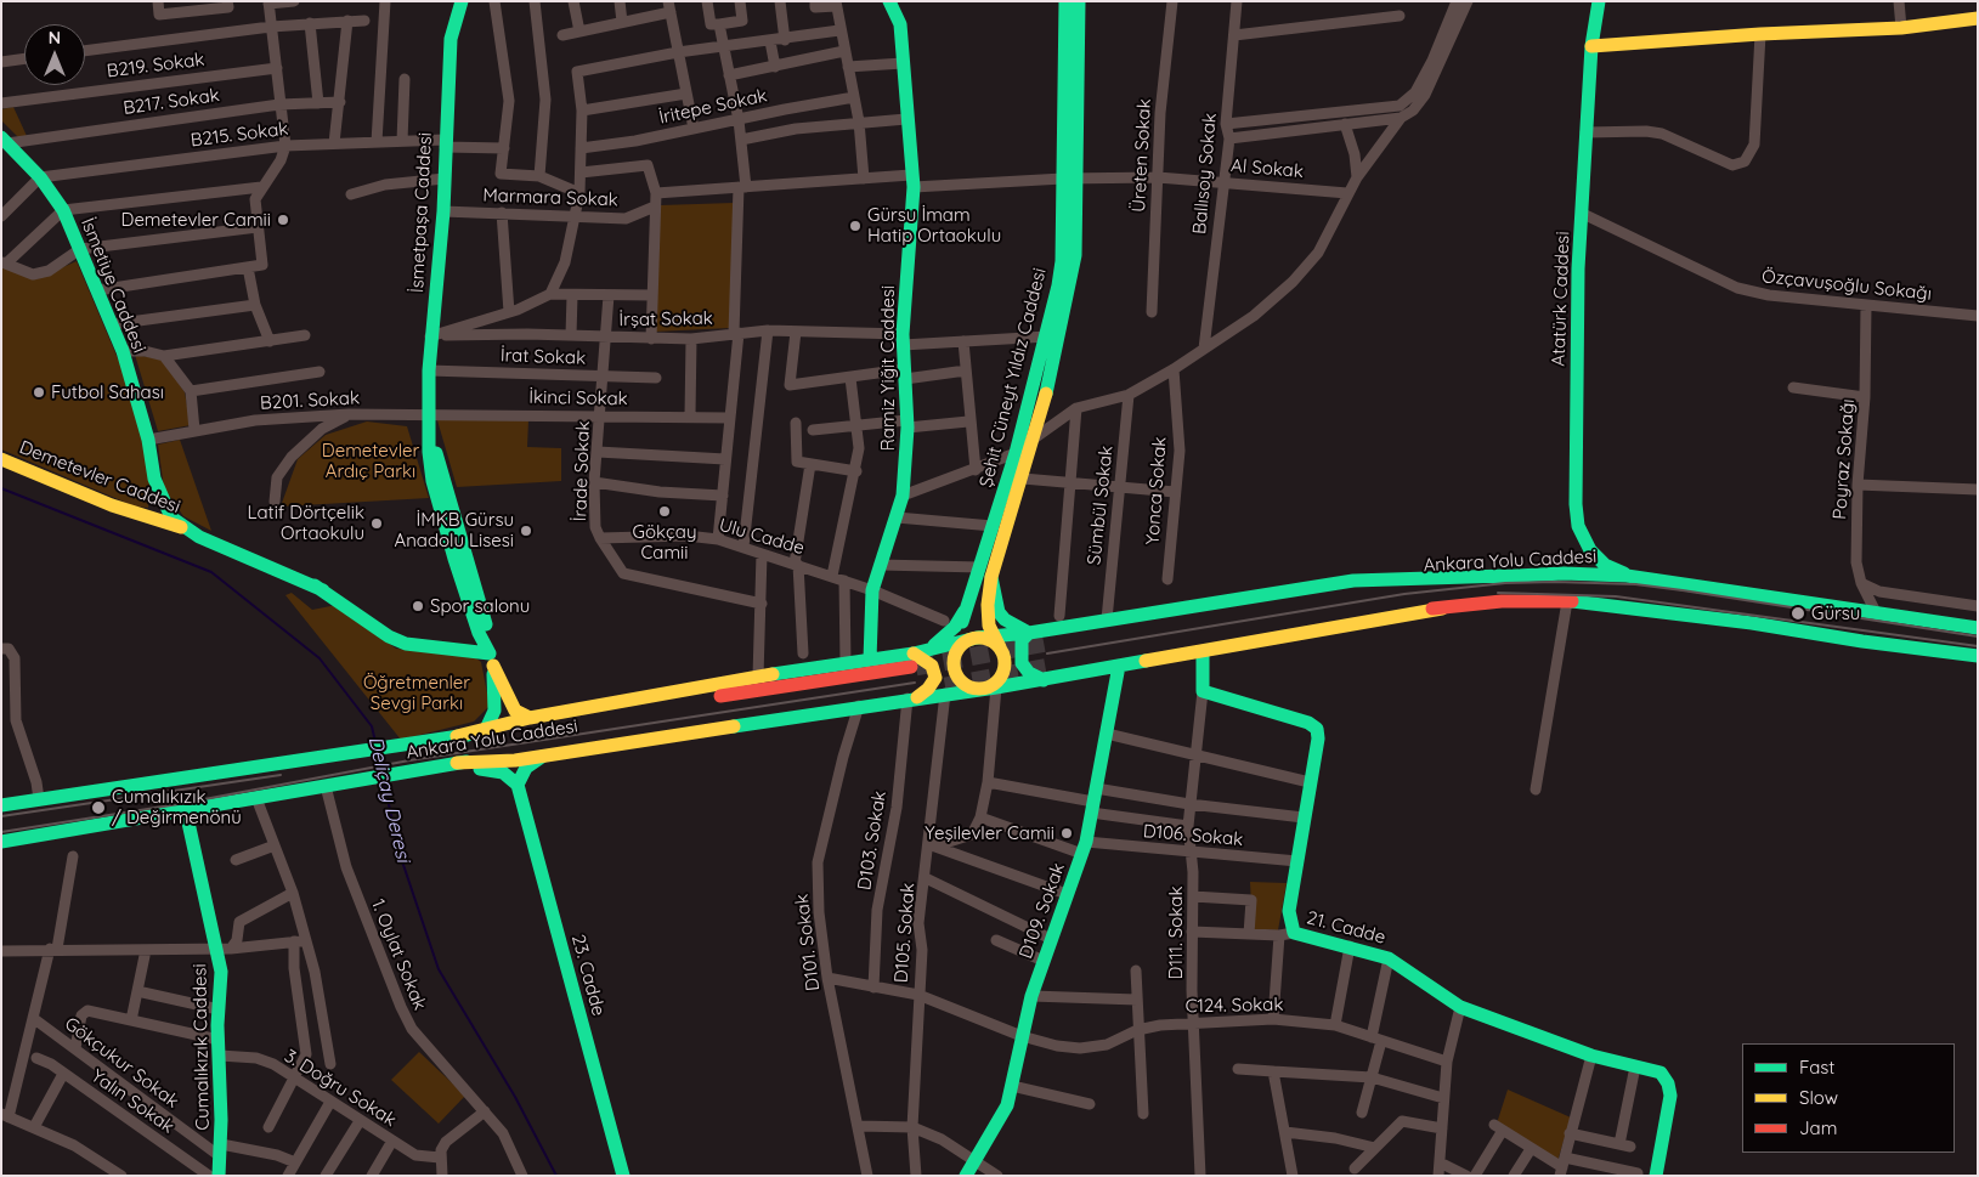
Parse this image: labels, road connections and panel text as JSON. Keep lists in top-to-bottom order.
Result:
{
  "streets": {
    "main road": [
      "İsmetpaşa Caddesi",
      "İsmetiye Caddesi",
      "Atatürk Caddesi",
      "Ramiz Yiğit Caddesi",
      "Şehit Cüneyt Yıldız Caddesi",
      "Demetevler Caddesi",
      "Ankara Yolu Caddesi",
      "D109. Sokak",
      "21. Cadde",
      "23. Cadde",
      "Cumalıkızık Caddesi"
    ],
    "street": [
      "B219. Sokak",
      "B217. Sokak",
      "İritepe Sokak",
      "B215. Sokak",
      "Üreten Sokak",
      "Al Sokak",
      "Ballısoy Sokak",
      "Marmara Sokak",
      "Özçavuşoğlu Sokağı",
      "İrşat Sokak",
      "İrat Sokak",
      "İkinci Sokak",
      "B201. Sokak",
      "Poyraz Sokağı",
      "İrade Sokak",
      "Yonca Sokak",
      "Sümbül Sokak",
      "Ulu Cadde",
      "D106. Sokak",
      "D103. Sokak",
      "D105. Sokak",
      "D111. Sokak",
      "D101. Sokak",
      "1. Oylat Sokak",
      "C124. Sokak",
      "Gökçukur Sokak",
      "3. Doğru Sokak",
      "Yalın Sokak"
    ]
  },
  "crossings": [
    ["B217. Sokak", "İsmetiye Caddesi"],
    ["B215. Sokak", "İsmetpaşa Caddesi"],
    ["B215. Sokak", "İsmetiye Caddesi"],
    ["Üreten Sokak", "Al Sokak"],
    ["Al Sokak", "Ballısoy Sokak"],
    ["Al Sokak", "Ramiz Yiğit Caddesi"],
    ["Al Sokak", "Şehit Cüneyt Yıldız Caddesi"],
    ["Marmara Sokak", "İsmetpaşa Caddesi"],
    ["İsmetpaşa Caddesi", "İrşat Sokak"],
    ["İsmetpaşa Caddesi", "İrat Sokak"],
    ["İsmetpaşa Caddesi", "İkinci Sokak"],
    ["İsmetpaşa Caddesi", "B201. Sokak"],
    ["İsmetpaşa Caddesi", "Demetevler Caddesi"],
    ["İsmetiye Caddesi", "B201. Sokak"],
    ["İsmetiye Caddesi", "Demetevler Caddesi"],
    ["Özçavuşoğlu Sokağı", "Atatürk Caddesi"],
    ["Özçavuşoğlu Sokağı", "Poyraz Sokağı"],
    ["Atatürk Caddesi", "Ankara Yolu Caddesi"],
    ["İrşat Sokak", "Ramiz Yiğit Caddesi"],
    ["İrşat Sokak", "Şehit Cüneyt Yıldız Caddesi"],
    ["İrşat Sokak", "İrade Sokak"],
    ["İrat Sokak", "İrade Sokak"],
    ["Ramiz Yiğit Caddesi", "Ulu Cadde"],
    ["İkinci Sokak", "B201. Sokak"],
    ["İkinci Sokak", "İrade Sokak"],
    ["Poyraz Sokağı", "Ankara Yolu Caddesi"],
    ["İrade Sokak", "Ulu Cadde"],
    ["Ankara Yolu Caddesi", "D103. Sokak"],
    ["Ankara Yolu Caddesi", "1. Oylat Sokak"],
    ["Ankara Yolu Caddesi", "Cumalıkızık Caddesi"],
    ["D106. Sokak", "D109. Sokak"],
    ["D106. Sokak", "21. Cadde"],
    ["D106. Sokak", "D111. Sokak"],
    ["D103. Sokak", "C124. Sokak"],
    ["D109. Sokak", "C124. Sokak"],
    ["21. Cadde", "D111. Sokak"],
    ["D105. Sokak", "C124. Sokak"],
    ["D111. Sokak", "C124. Sokak"],
    ["D101. Sokak", "C124. Sokak"],
    ["Cumalıkızık Caddesi", "Gökçukur Sokak"],
    ["Cumalıkızık Caddesi", "3. Doğru Sokak"]
  ],
  "water": ["Deliçay Deresi"],
  "parks": ["Demetevler Ardıç Parkı", "Öğretmenler Sevgi Parkı"],
  "places": [
    "Demetevler Camii",
    "Gürsu İmam Hatip Ortaokulu",
    "Futbol Sahası",
    "Gökçay Camii",
    "Latif Dörtçelik Ortaokulu",
    "İMKB Gürsu Anadolu Lisesi",
    "Spor salonu",
    "Gürsu",
    "Cumalıkızık / Değirmenönü",
    "Yeşilevler Camii"
  ],
  "legend": ["Fast", "Slow", "Jam"],
  "north": "top"
}
